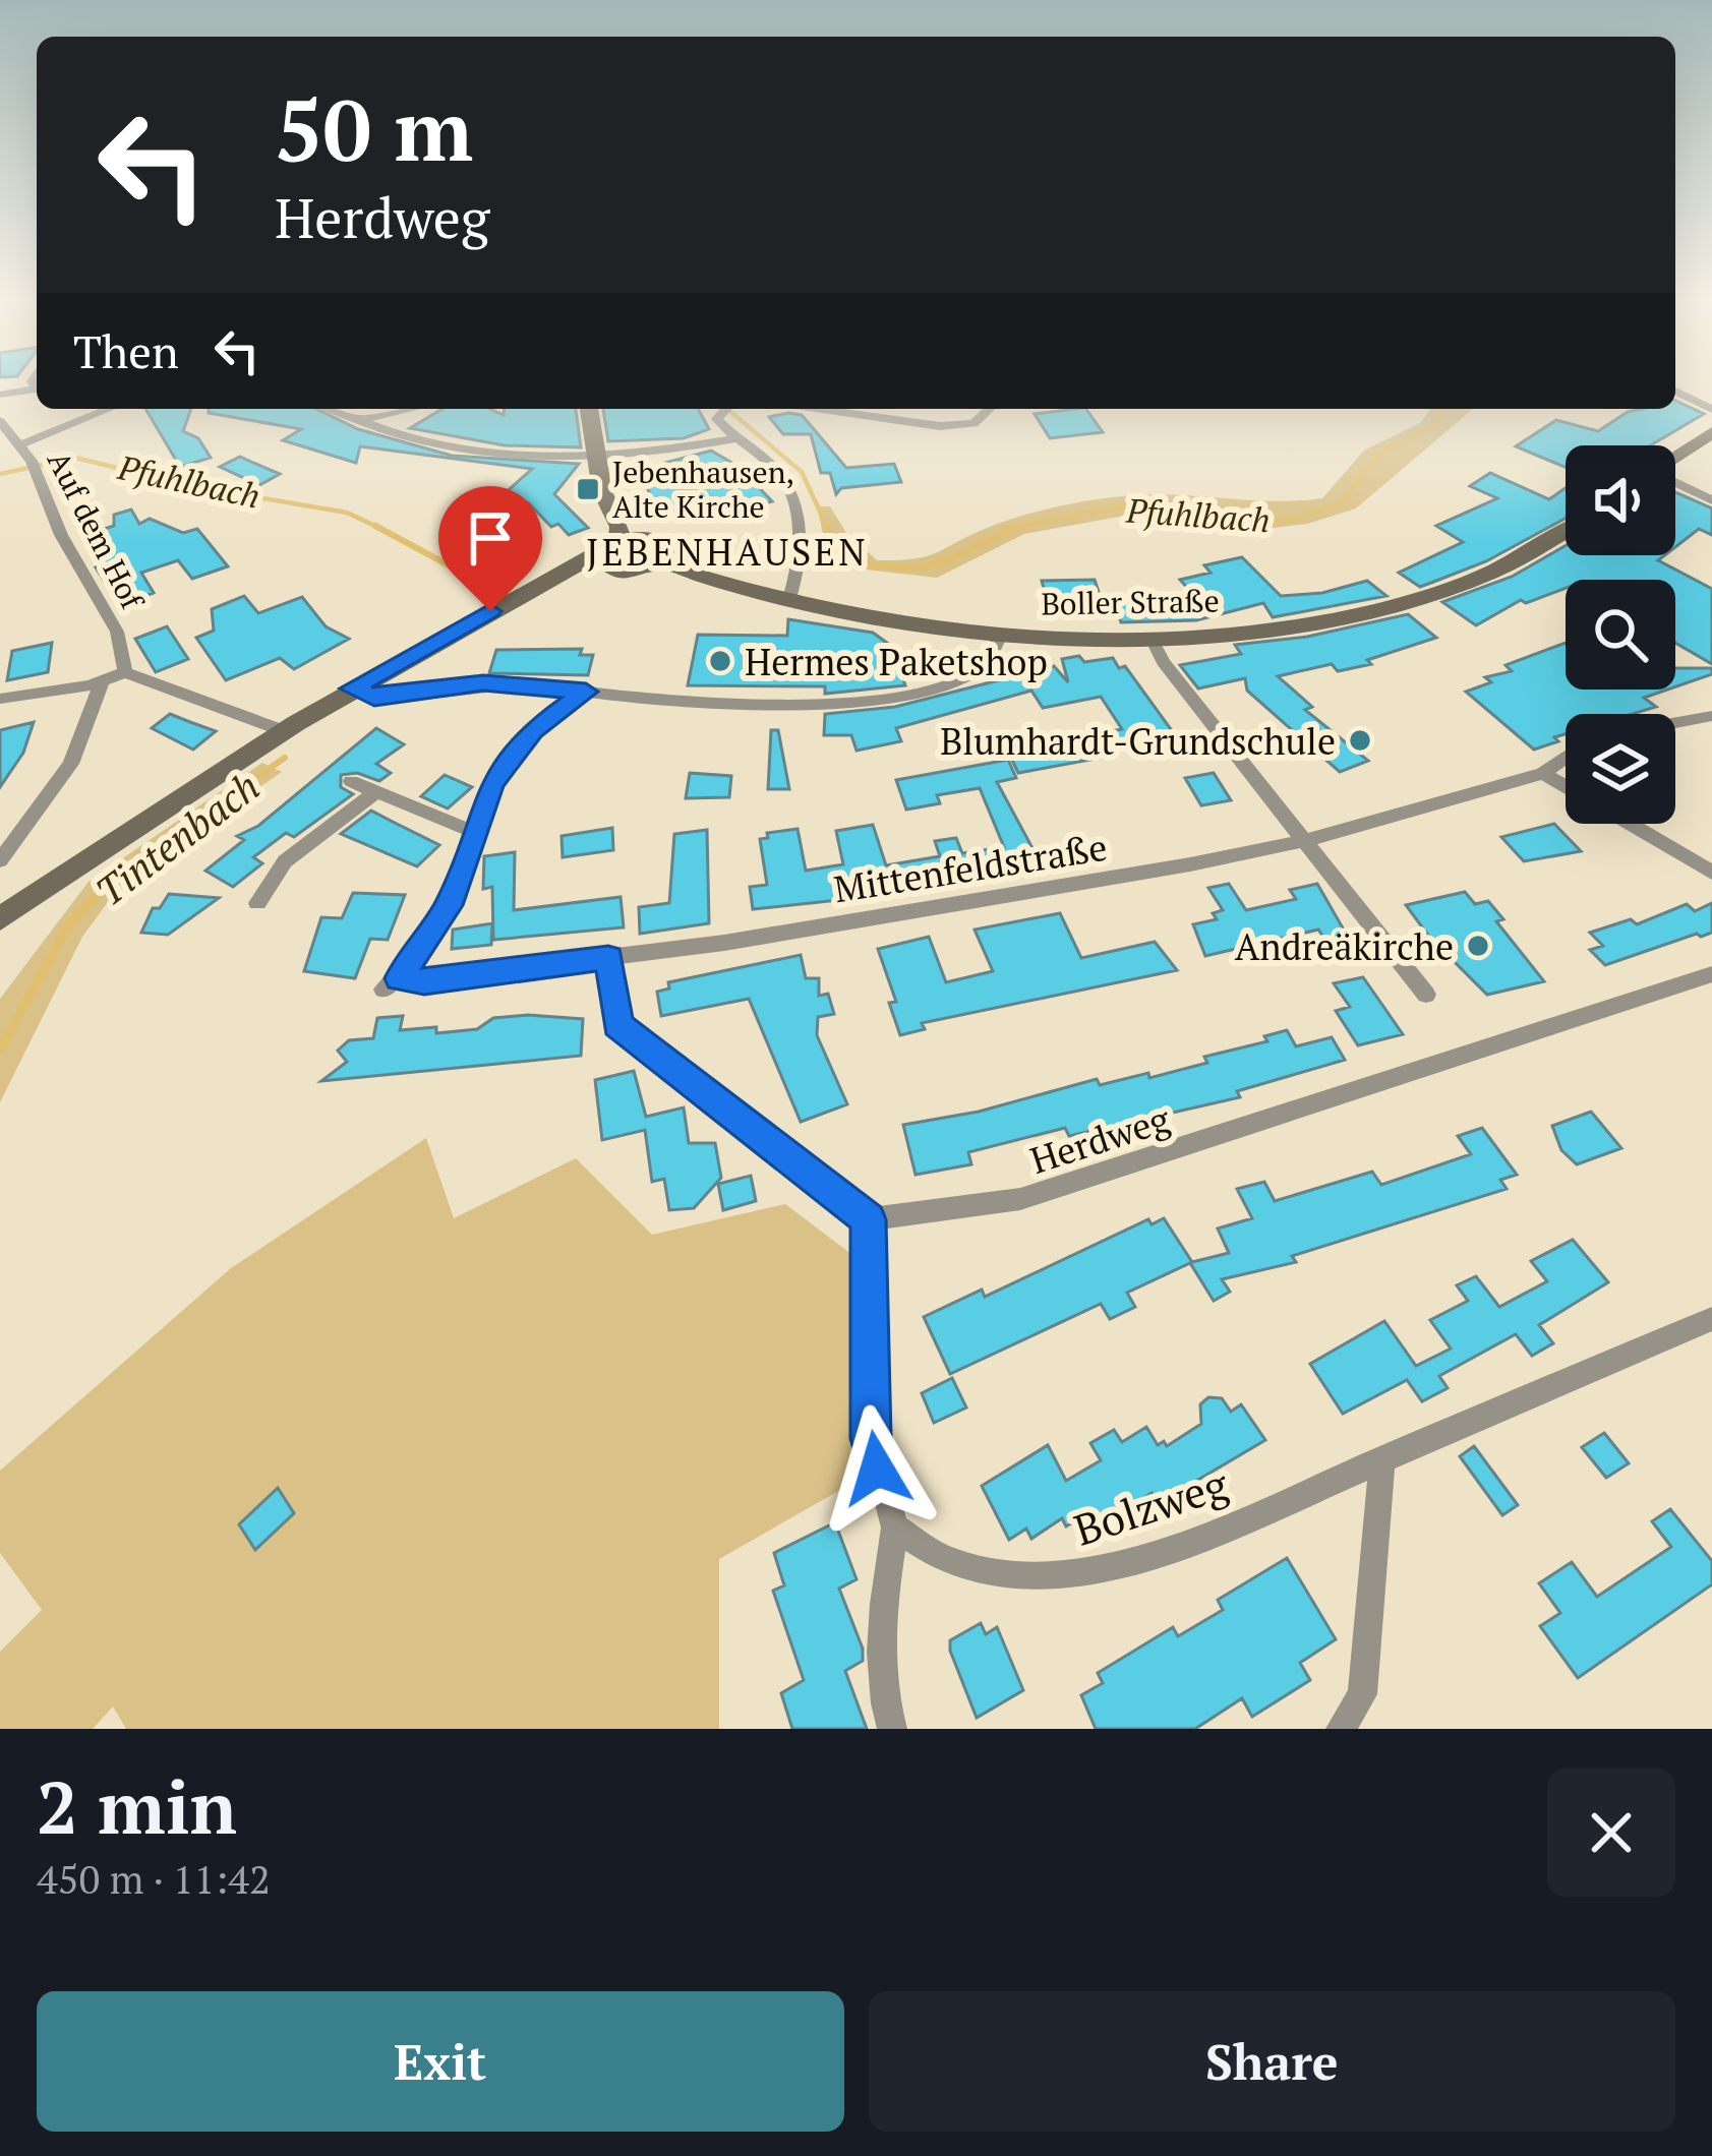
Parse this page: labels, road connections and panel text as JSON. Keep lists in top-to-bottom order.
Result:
{
  "streets": {
    "main road": ["Boller Straße"],
    "street": [
      "Auf dem Hof",
      "Mittenfeldstraße",
      "Herdweg",
      "Bolzweg"
    ]
  },
  "districts": ["JEBENHAUSEN"],
  "water": ["Pfuhlbach", "Tintenbach"],
  "places": {
    "transit": ["Jebenhausen, Alte Kirche"],
    "other": ["Hermes Paketshop", "Blumhardt-Grundschule", "Andreäkirche"]
  },
  "page": {
    "turn": ["50 m", "Herdweg"],
    "then": "Then",
    "heading": ["2 min", "450 m · 11:42"],
    "buttons": ["Exit", "Share"]
  }
}
